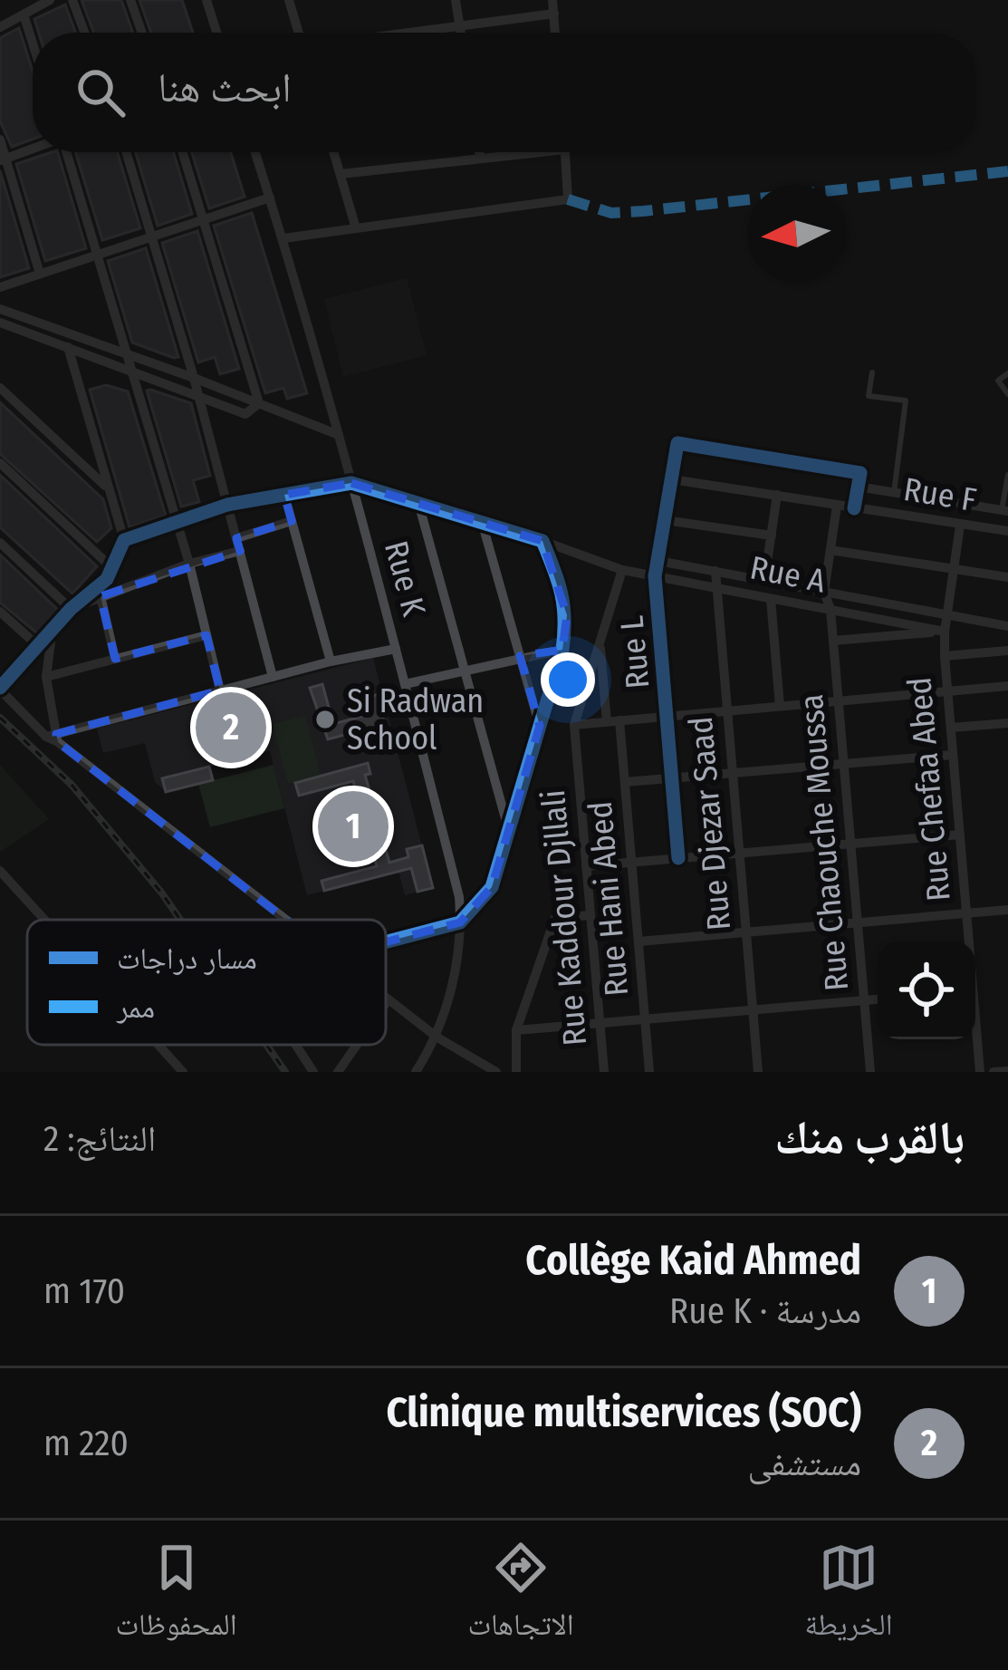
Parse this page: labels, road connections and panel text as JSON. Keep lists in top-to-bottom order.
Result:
{
  "streets": {
    "street": [
      "Rue F",
      "Rue A",
      "Rue K",
      "Rue L",
      "Rue Chefaa Abed",
      "Rue Djezar Saad",
      "Rue Chaouche Moussa",
      "Rue Hani Abed",
      "Rue Kaddour Djllali"
    ]
  },
  "crossings": [
    ["Rue F", "Rue L"],
    ["Rue F", "Rue Chefaa Abed"],
    ["Rue A", "Rue K"],
    ["Rue A", "Rue L"],
    ["Rue A", "Rue Chefaa Abed"],
    ["Rue A", "Rue Djezar Saad"],
    ["Rue A", "Rue Chaouche Moussa"],
    ["Rue A", "Rue Kaddour Djllali"]
  ],
  "places": ["Si Radwan School"],
  "legend": ["مسار دراجات", "ممر"],
  "north": "left",
  "page": {
    "search": "ابحث هنا",
    "pins": ["2", "1"],
    "heading": ["بالقرب منك", "النتائج: 2"],
    "list": [
      {
        "mark": "1",
        "name": "Collège Kaid Ahmed",
        "note": "مدرسة · Rue K",
        "value": "170 m"
      },
      {
        "mark": "2",
        "name": "Clinique multiservices (SOC)",
        "note": "مستشفى",
        "value": "220 m"
      }
    ],
    "nav": ["الخريطة", "الاتجاهات", "المحفوظات"]
  }
}
